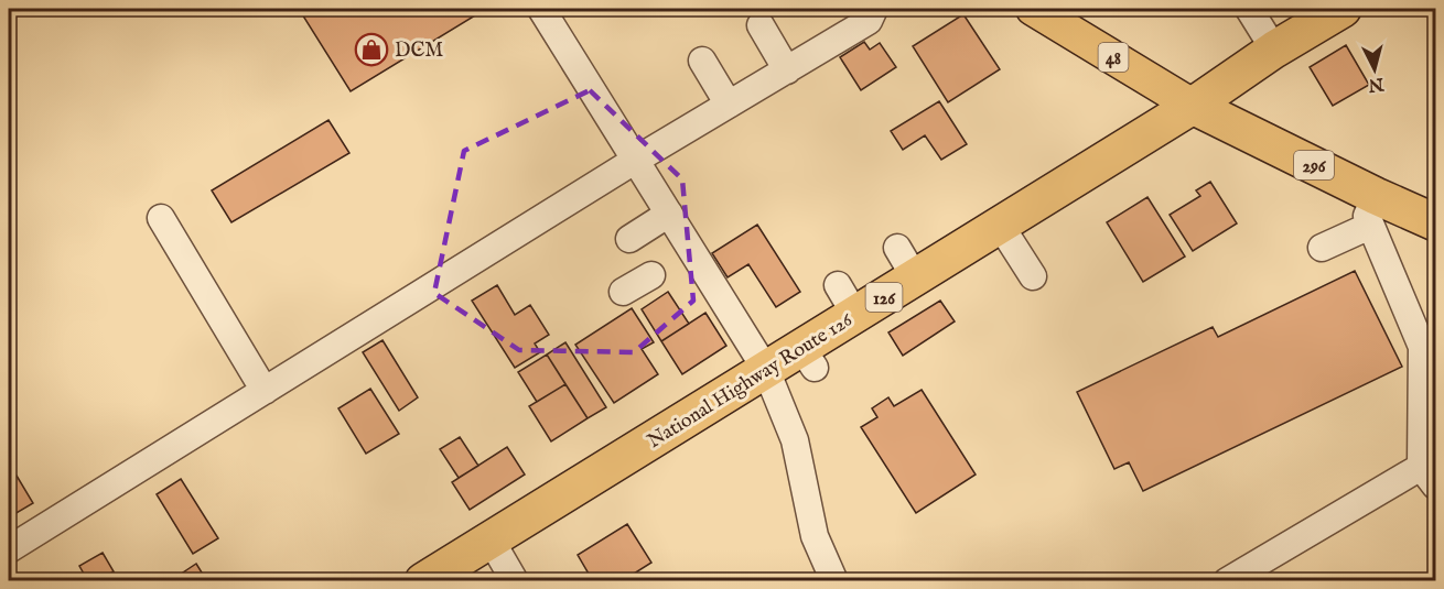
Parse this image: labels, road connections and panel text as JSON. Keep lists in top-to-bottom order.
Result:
{
  "streets": {
    "highway": ["296", "126", "National Highway Route 126"],
    "main road": ["48"]
  },
  "crossings": [
    ["48", "296"],
    ["48", "National Highway Route 126"],
    ["296", "National Highway Route 126"]
  ],
  "places": {
    "shop": ["DCM"]
  },
  "north": "bottom"
}
